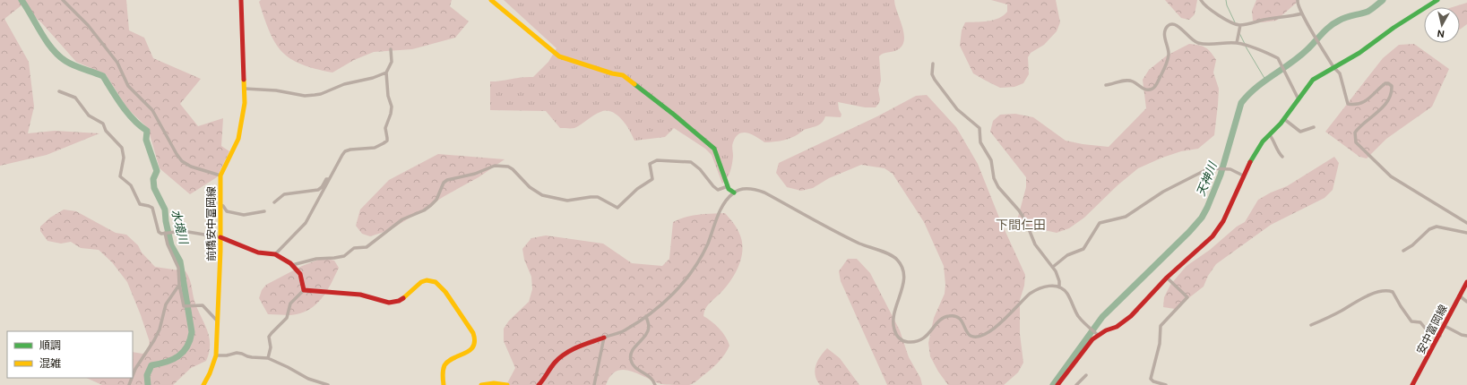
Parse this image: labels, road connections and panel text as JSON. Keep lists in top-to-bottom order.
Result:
{
  "streets": {
    "street": ["前橋安中富岡線", "安中富岡線"]
  },
  "districts": ["下間仁田"],
  "water": ["天神川", "水境川"],
  "legend": ["順調", "混雑"],
  "north": "bottom"
}
